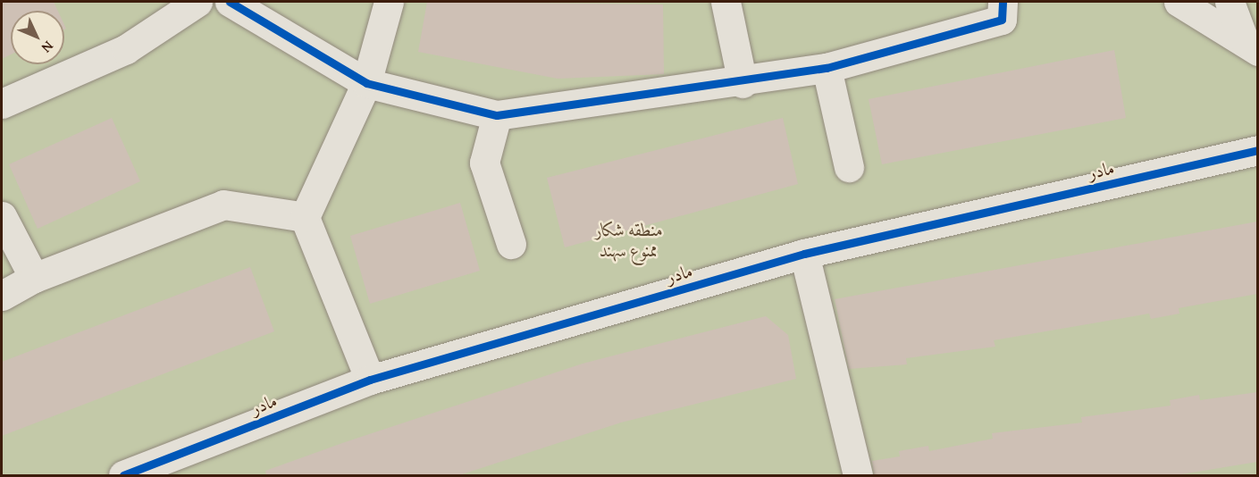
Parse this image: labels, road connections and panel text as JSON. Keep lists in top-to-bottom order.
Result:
{
  "streets": {
    "street": ["مادر"]
  },
  "parks": ["منطقه شکار ممنوع سهند"],
  "north": "bottom right"
}
